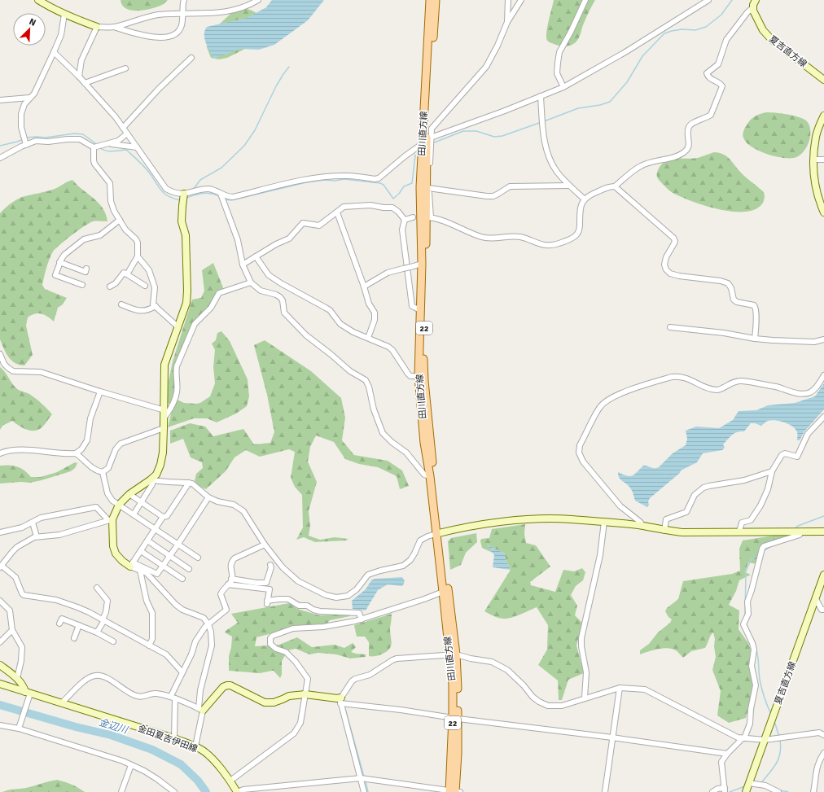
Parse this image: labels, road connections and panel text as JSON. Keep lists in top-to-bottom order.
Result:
{
  "streets": {
    "main road": ["田川直方線", "22"],
    "street": ["夏吉直方線", "金田夏吉伊田線"]
  },
  "water": ["金辺川"],
  "north": "top right"
}
